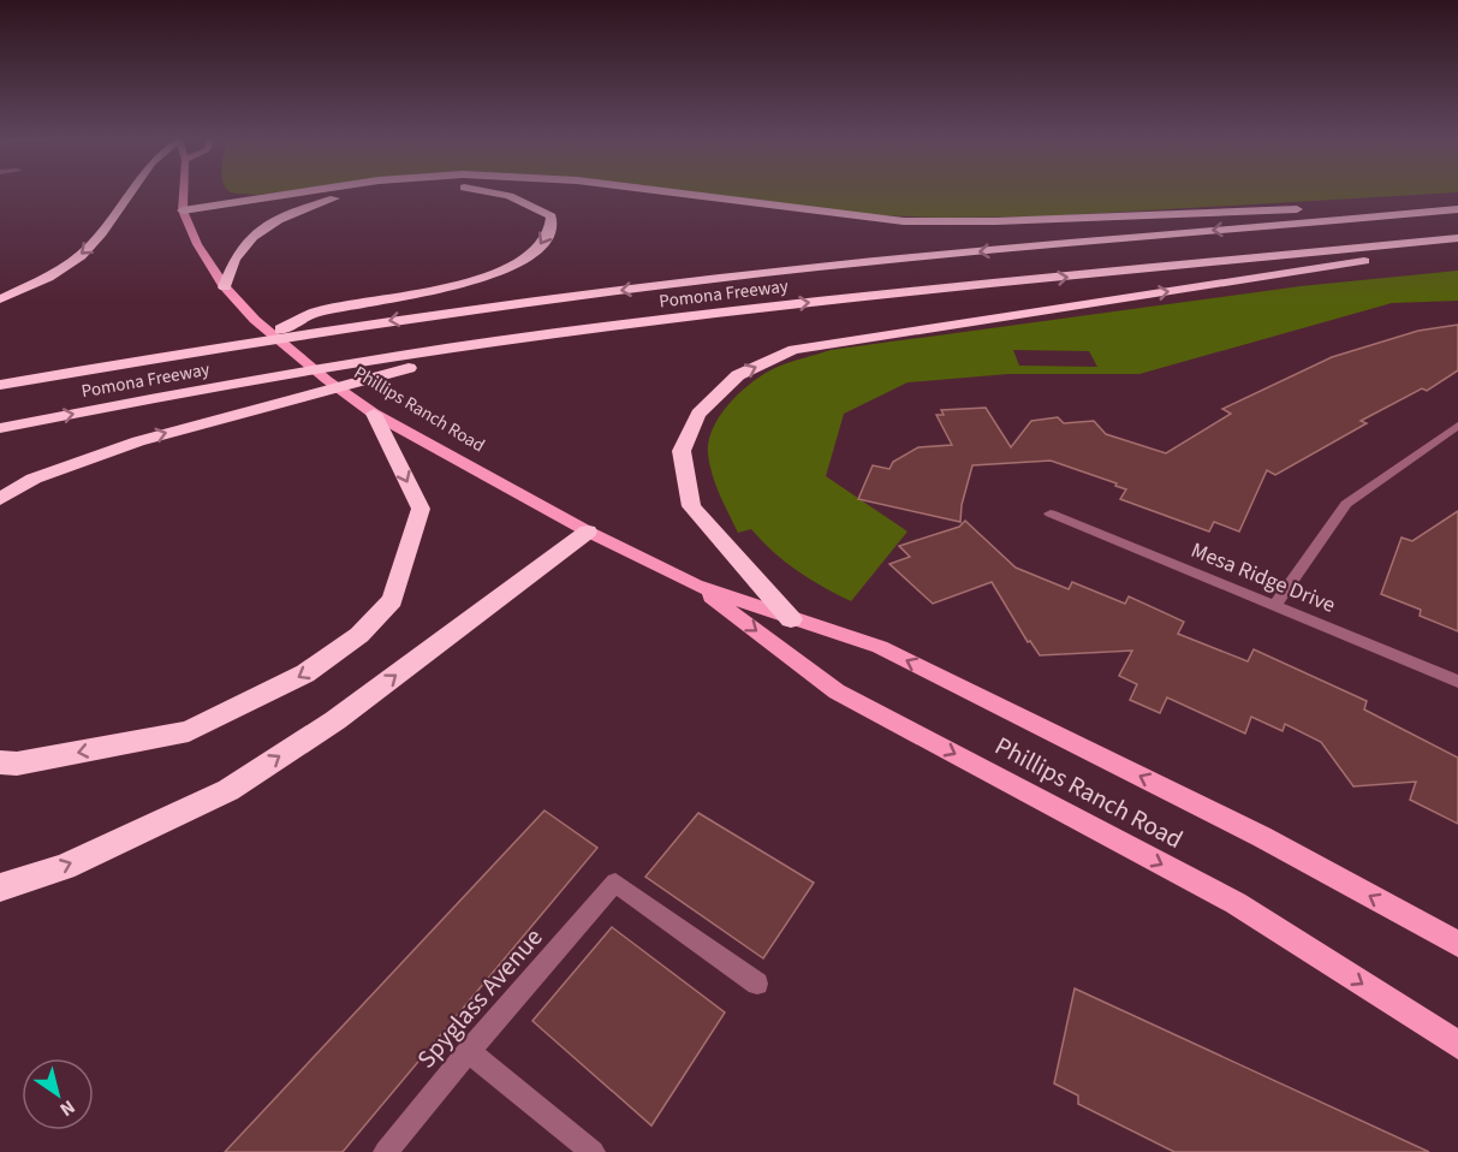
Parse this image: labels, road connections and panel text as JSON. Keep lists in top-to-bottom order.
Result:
{
  "streets": {
    "highway": ["Pomona Freeway"],
    "main road": ["Phillips Ranch Road"],
    "street": ["Mesa Ridge Drive", "Spyglass Avenue"]
  },
  "north": "bottom right"
}
